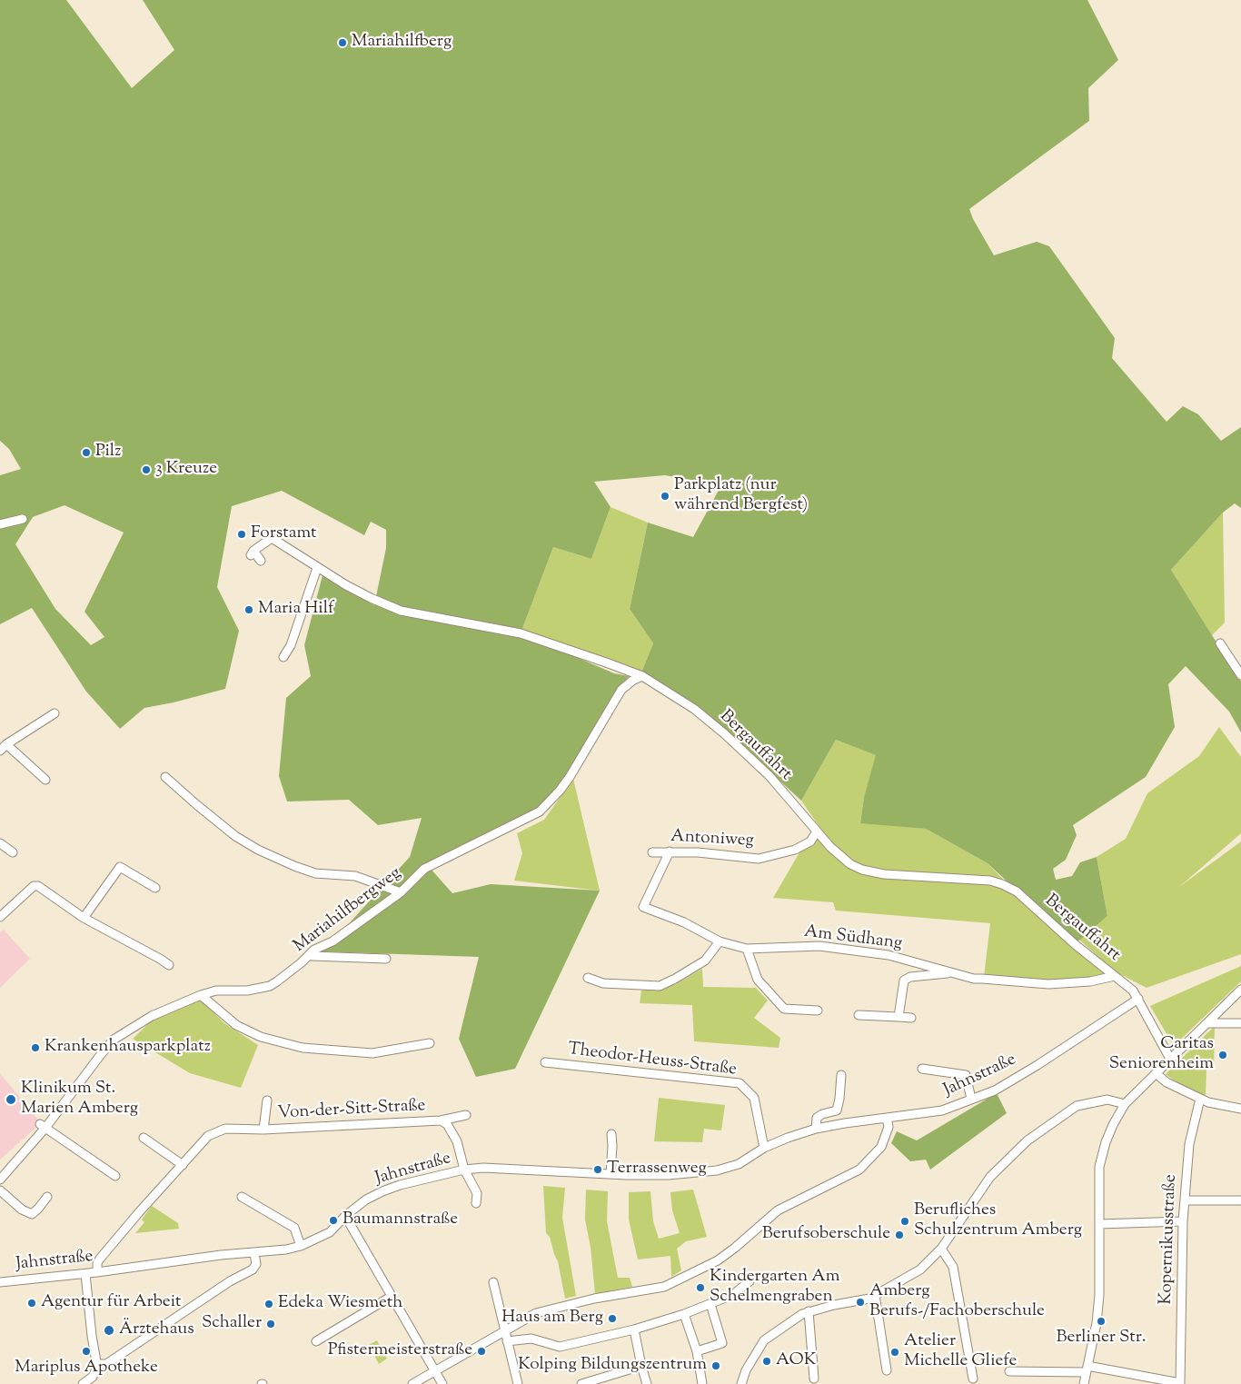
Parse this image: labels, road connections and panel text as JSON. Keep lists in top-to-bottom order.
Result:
{
  "streets": {
    "street": [
      "Bergauffahrt",
      "Antoniweg",
      "Mariahilfbergweg",
      "Am Südhang",
      "Theodor-Heuss-Straße",
      "Jahnstraße",
      "Von-der-Sitt-Straße",
      "Kopernikusstraße"
    ]
  },
  "crossings": [
    ["Bergauffahrt", "Antoniweg"],
    ["Bergauffahrt", "Mariahilfbergweg"],
    ["Bergauffahrt", "Am Südhang"],
    ["Bergauffahrt", "Jahnstraße"],
    ["Antoniweg", "Am Südhang"],
    ["Theodor-Heuss-Straße", "Jahnstraße"],
    ["Jahnstraße", "Von-der-Sitt-Straße"]
  ],
  "places": [
    "Mariahilfberg",
    "Pilz",
    "3 Kreuze",
    "Parkplatz (nur während Bergfest)",
    "Forstamt",
    "Maria Hilf",
    "Krankenhausparkplatz",
    "Caritas Seniorenheim",
    "Klinikum St. Marien Amberg",
    "Terrassenweg",
    "Baumannstraße",
    "Berufliches Schulzentrum Amberg",
    "Berufsoberschule",
    "Kindergarten Am Schelmengraben",
    "Amberg Berufs-/Fachoberschule",
    "Agentur für Arbeit",
    "Edeka Wiesmeth",
    "Haus am Berg",
    "Berliner Str.",
    "Schaller",
    "Ärztehaus",
    "Mariplus Apotheke",
    "Pfistermeisterstraße",
    "Atelier Michelle Gliefe",
    "AOK",
    "Kolping Bildungszentrum"
  ]
}
